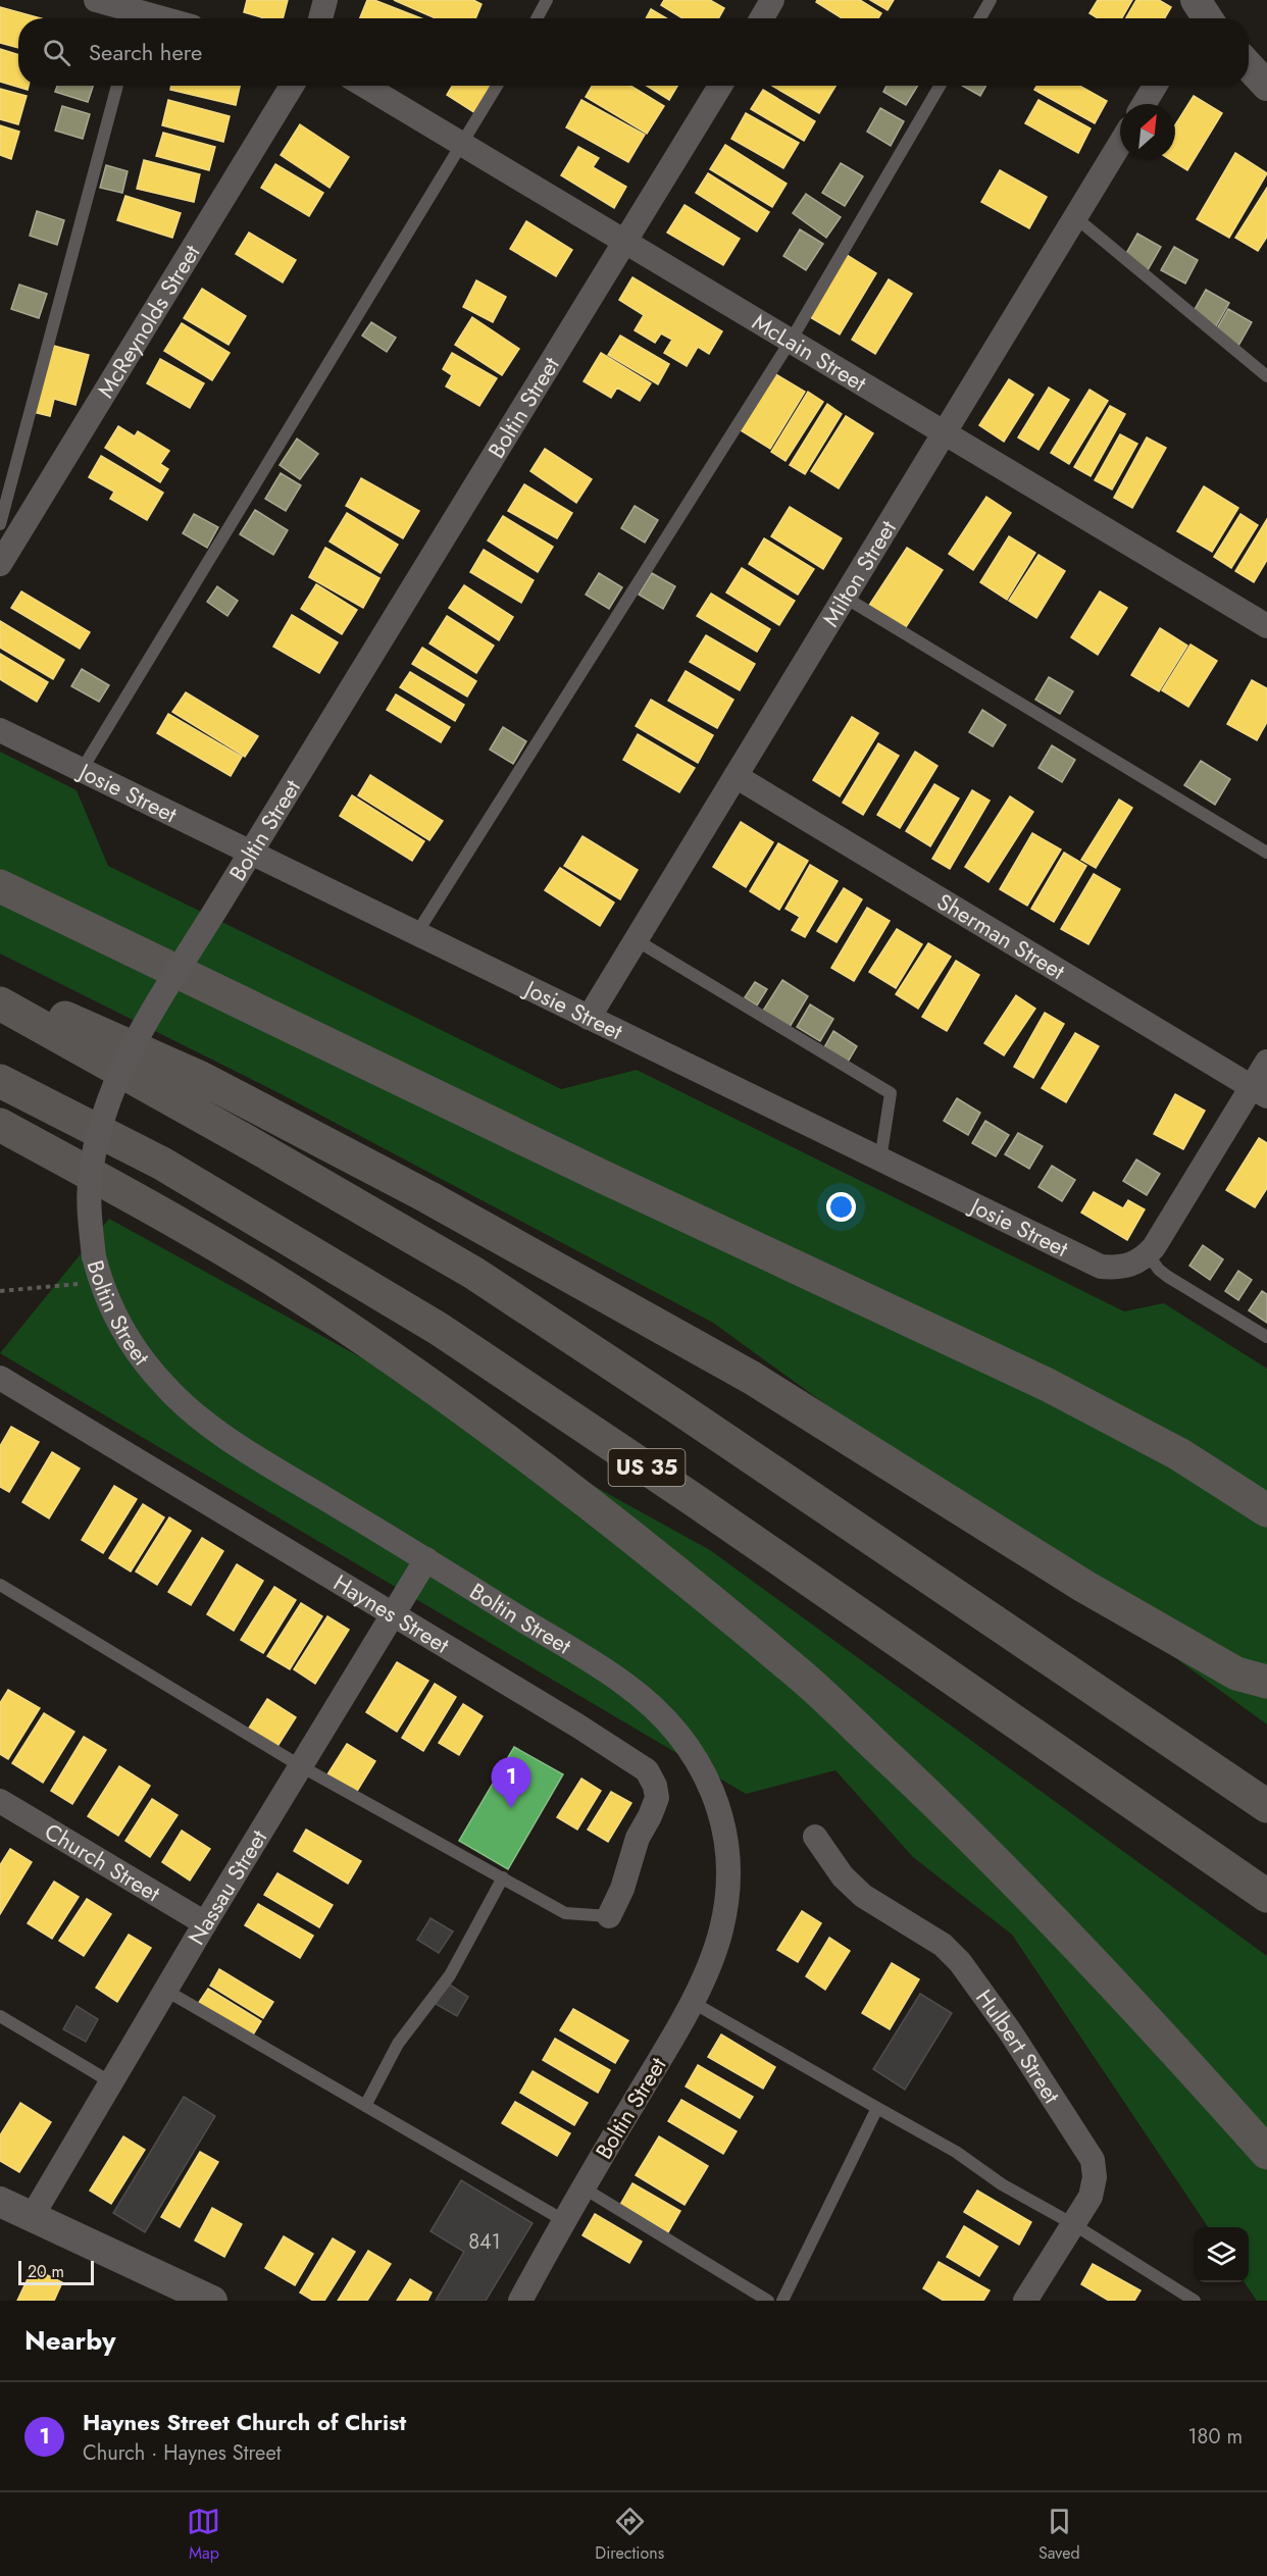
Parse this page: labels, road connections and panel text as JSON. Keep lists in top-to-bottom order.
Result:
{
  "streets": {
    "highway": ["US 35"],
    "street": [
      "McReynolds Street",
      "McLain Street",
      "Boltin Street",
      "Milton Street",
      "Josie Street",
      "Sherman Street",
      "Haynes Street",
      "Church Street",
      "Nassau Street",
      "Hulbert Street"
    ]
  },
  "crossings": [
    ["McLain Street", "Boltin Street"],
    ["McLain Street", "Milton Street"],
    ["Boltin Street", "Josie Street"],
    ["Boltin Street", "Nassau Street"],
    ["Milton Street", "Josie Street"],
    ["Milton Street", "Sherman Street"],
    ["Haynes Street", "Nassau Street"],
    ["Church Street", "Nassau Street"]
  ],
  "house_numbers": ["841"],
  "scale_bar": "20 m",
  "north": "top right",
  "page": {
    "search": "Search here",
    "pins": "1",
    "scale": "20 m",
    "heading": "Nearby",
    "list": [
      {
        "mark": "1",
        "name": "Haynes Street Church of Christ",
        "note": "Church · Haynes Street",
        "value": "180 m"
      }
    ],
    "nav": ["Map", "Directions", "Saved"]
  }
}
